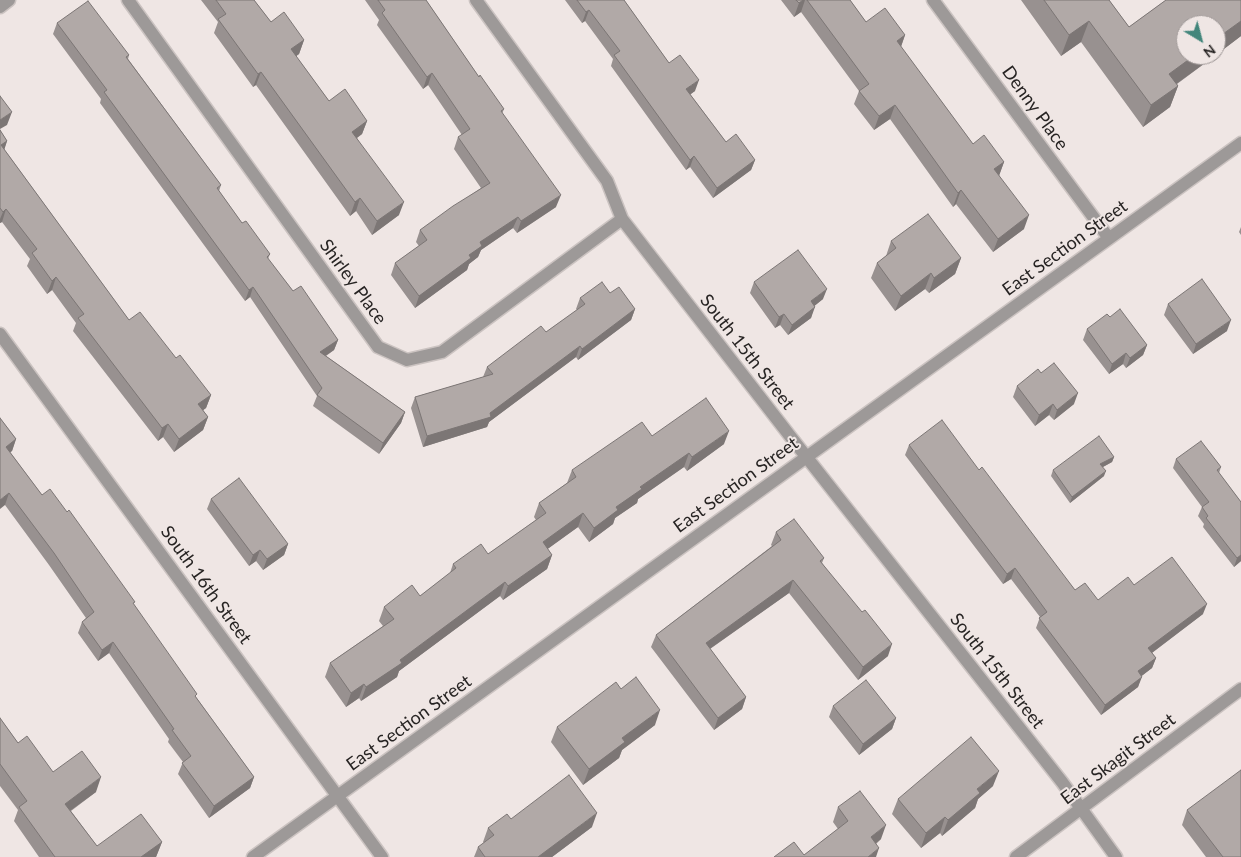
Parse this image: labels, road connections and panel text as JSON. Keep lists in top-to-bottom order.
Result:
{
  "streets": {
    "street": [
      "Denny Place",
      "East Section Street",
      "Shirley Place",
      "South 15th Street",
      "South 16th Street",
      "East Skagit Street"
    ]
  },
  "crossings": [
    ["Denny Place", "East Section Street"],
    ["East Section Street", "South 15th Street"],
    ["East Section Street", "South 16th Street"],
    ["Shirley Place", "South 15th Street"],
    ["South 15th Street", "East Skagit Street"]
  ],
  "north": "bottom right"
}
